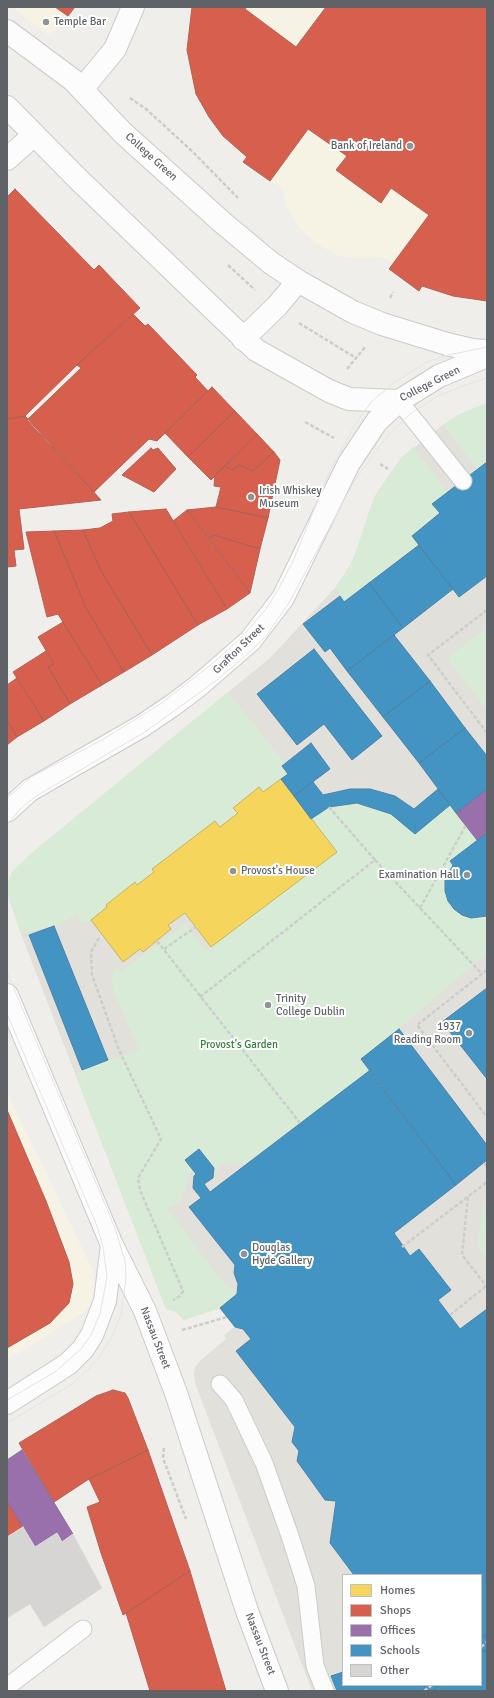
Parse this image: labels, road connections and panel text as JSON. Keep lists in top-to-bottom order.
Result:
{
  "streets": {
    "main road": ["College Green", "Grafton Street", "Nassau Street"]
  },
  "crossings": [
    ["College Green", "Grafton Street"]
  ],
  "parks": ["Provost's Garden"],
  "places": [
    "Temple Bar",
    "Bank of Ireland",
    "Irish Whiskey Museum",
    "Provost's House",
    "Examination Hall",
    "Trinity College Dublin",
    "1937 Reading Room",
    "Douglas Hyde Gallery"
  ],
  "legend": [
    "Homes",
    "Shops",
    "Offices",
    "Schools",
    "Other"
  ]
}
